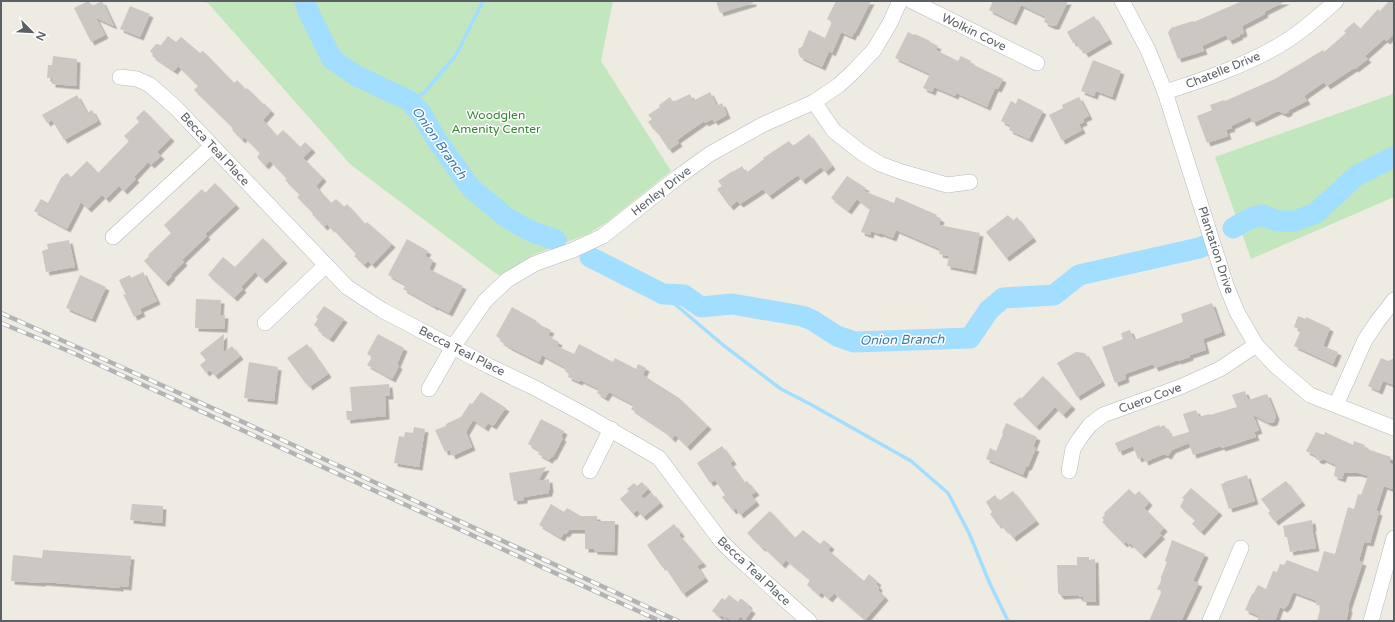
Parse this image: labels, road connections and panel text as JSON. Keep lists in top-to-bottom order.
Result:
{
  "streets": {
    "street": [
      "Wolkin Cove",
      "Chatelle Drive",
      "Becca Teal Place",
      "Henley Drive",
      "Plantation Drive",
      "Cuero Cove"
    ]
  },
  "crossings": [
    ["Chatelle Drive", "Plantation Drive"],
    ["Becca Teal Place", "Henley Drive"],
    ["Plantation Drive", "Cuero Cove"]
  ],
  "water": ["Onion Branch"],
  "parks": ["Woodglen Amenity Center"],
  "north": "bottom right"
}
